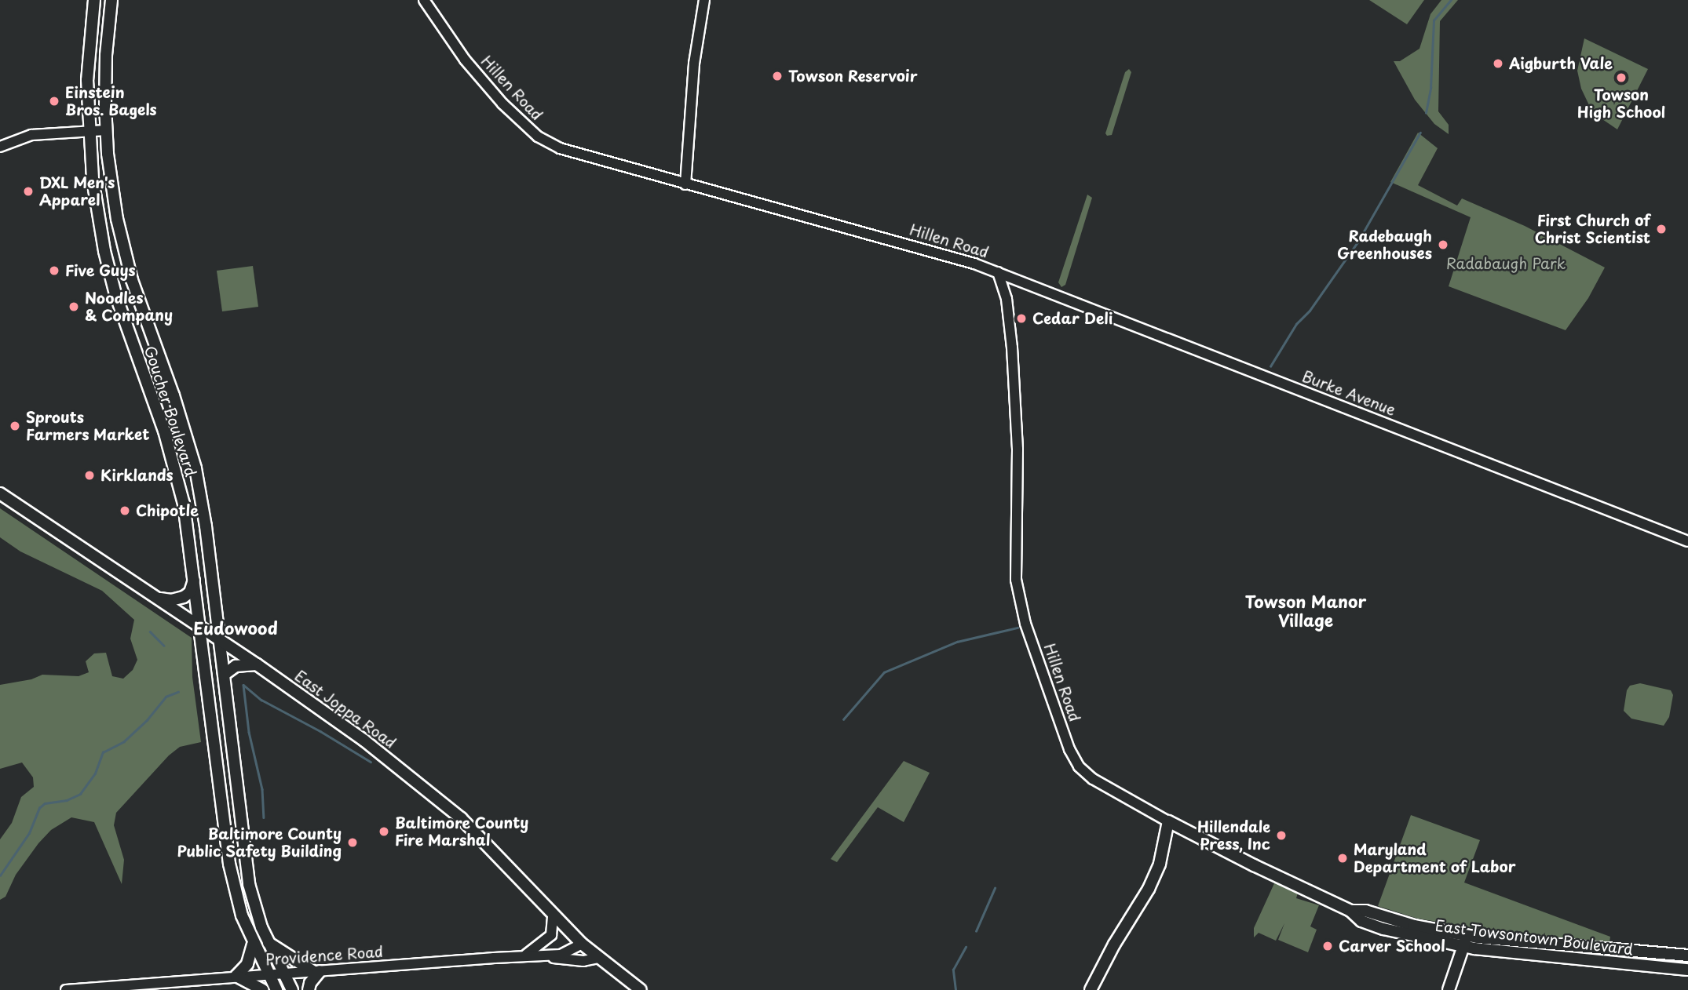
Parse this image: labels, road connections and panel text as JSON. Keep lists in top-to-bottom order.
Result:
{
  "streets": {
    "main road": ["Goucher Boulevard", "East Joppa Road", "East Towsontown Boulevard"],
    "street": ["Hillen Road", "Burke Avenue", "Providence Road"]
  },
  "crossings": [
    ["Hillen Road", "Burke Avenue"],
    ["Hillen Road", "East Towsontown Boulevard"],
    ["Goucher Boulevard", "East Joppa Road"],
    ["Goucher Boulevard", "Providence Road"],
    ["East Joppa Road", "Providence Road"]
  ],
  "districts": ["Towson Manor Village", "Eudowood"],
  "parks": ["Radabaugh Park"],
  "places": [
    "Aigburth Vale",
    "Towson Reservoir",
    "Towson High School",
    "Einstein Bros. Bagels",
    "DXL Men's Apparel",
    "First Church of Christ Scientist",
    "Radebaugh Greenhouses",
    "Five Guys",
    "Noodles & Company",
    "Cedar Deli",
    "Sprouts Farmers Market",
    "Kirklands",
    "Chipotle",
    "Baltimore County Fire Marshal",
    "Hillendale Press, Inc",
    "Baltimore County Public Safety Building",
    "Maryland Department of Labor",
    "Carver School"
  ]
}
